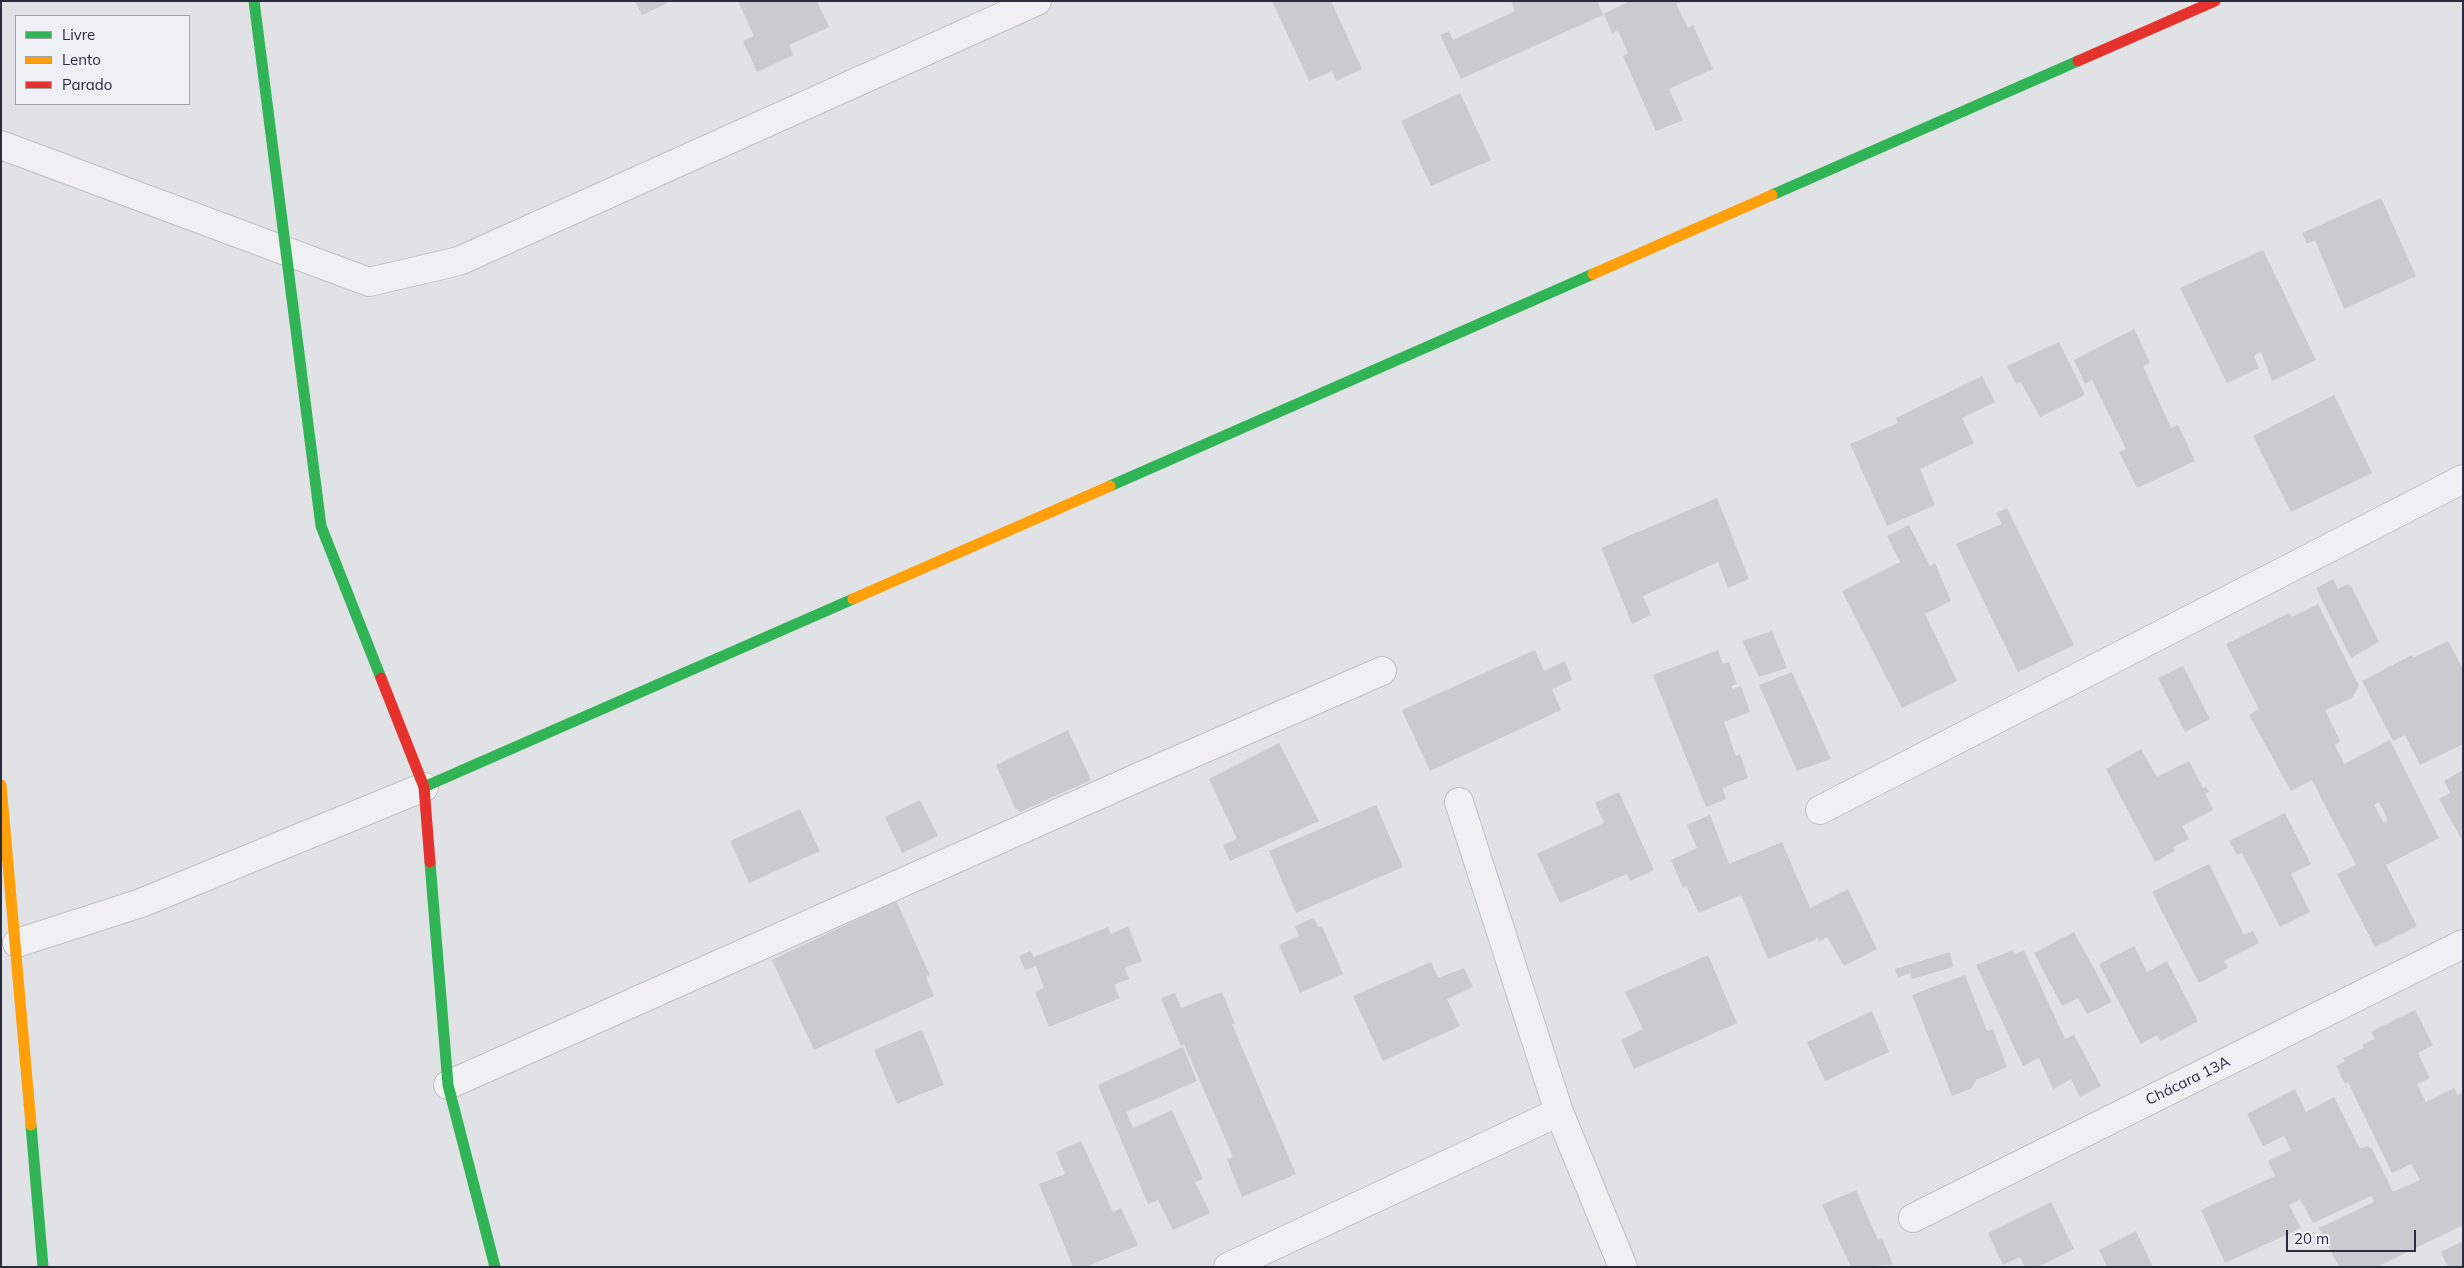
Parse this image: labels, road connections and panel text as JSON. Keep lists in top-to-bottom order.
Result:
{
  "streets": {
    "street": ["Chácara 13A"]
  },
  "legend": ["Livre", "Lento", "Parado"],
  "scale_bar": "20 m"
}
